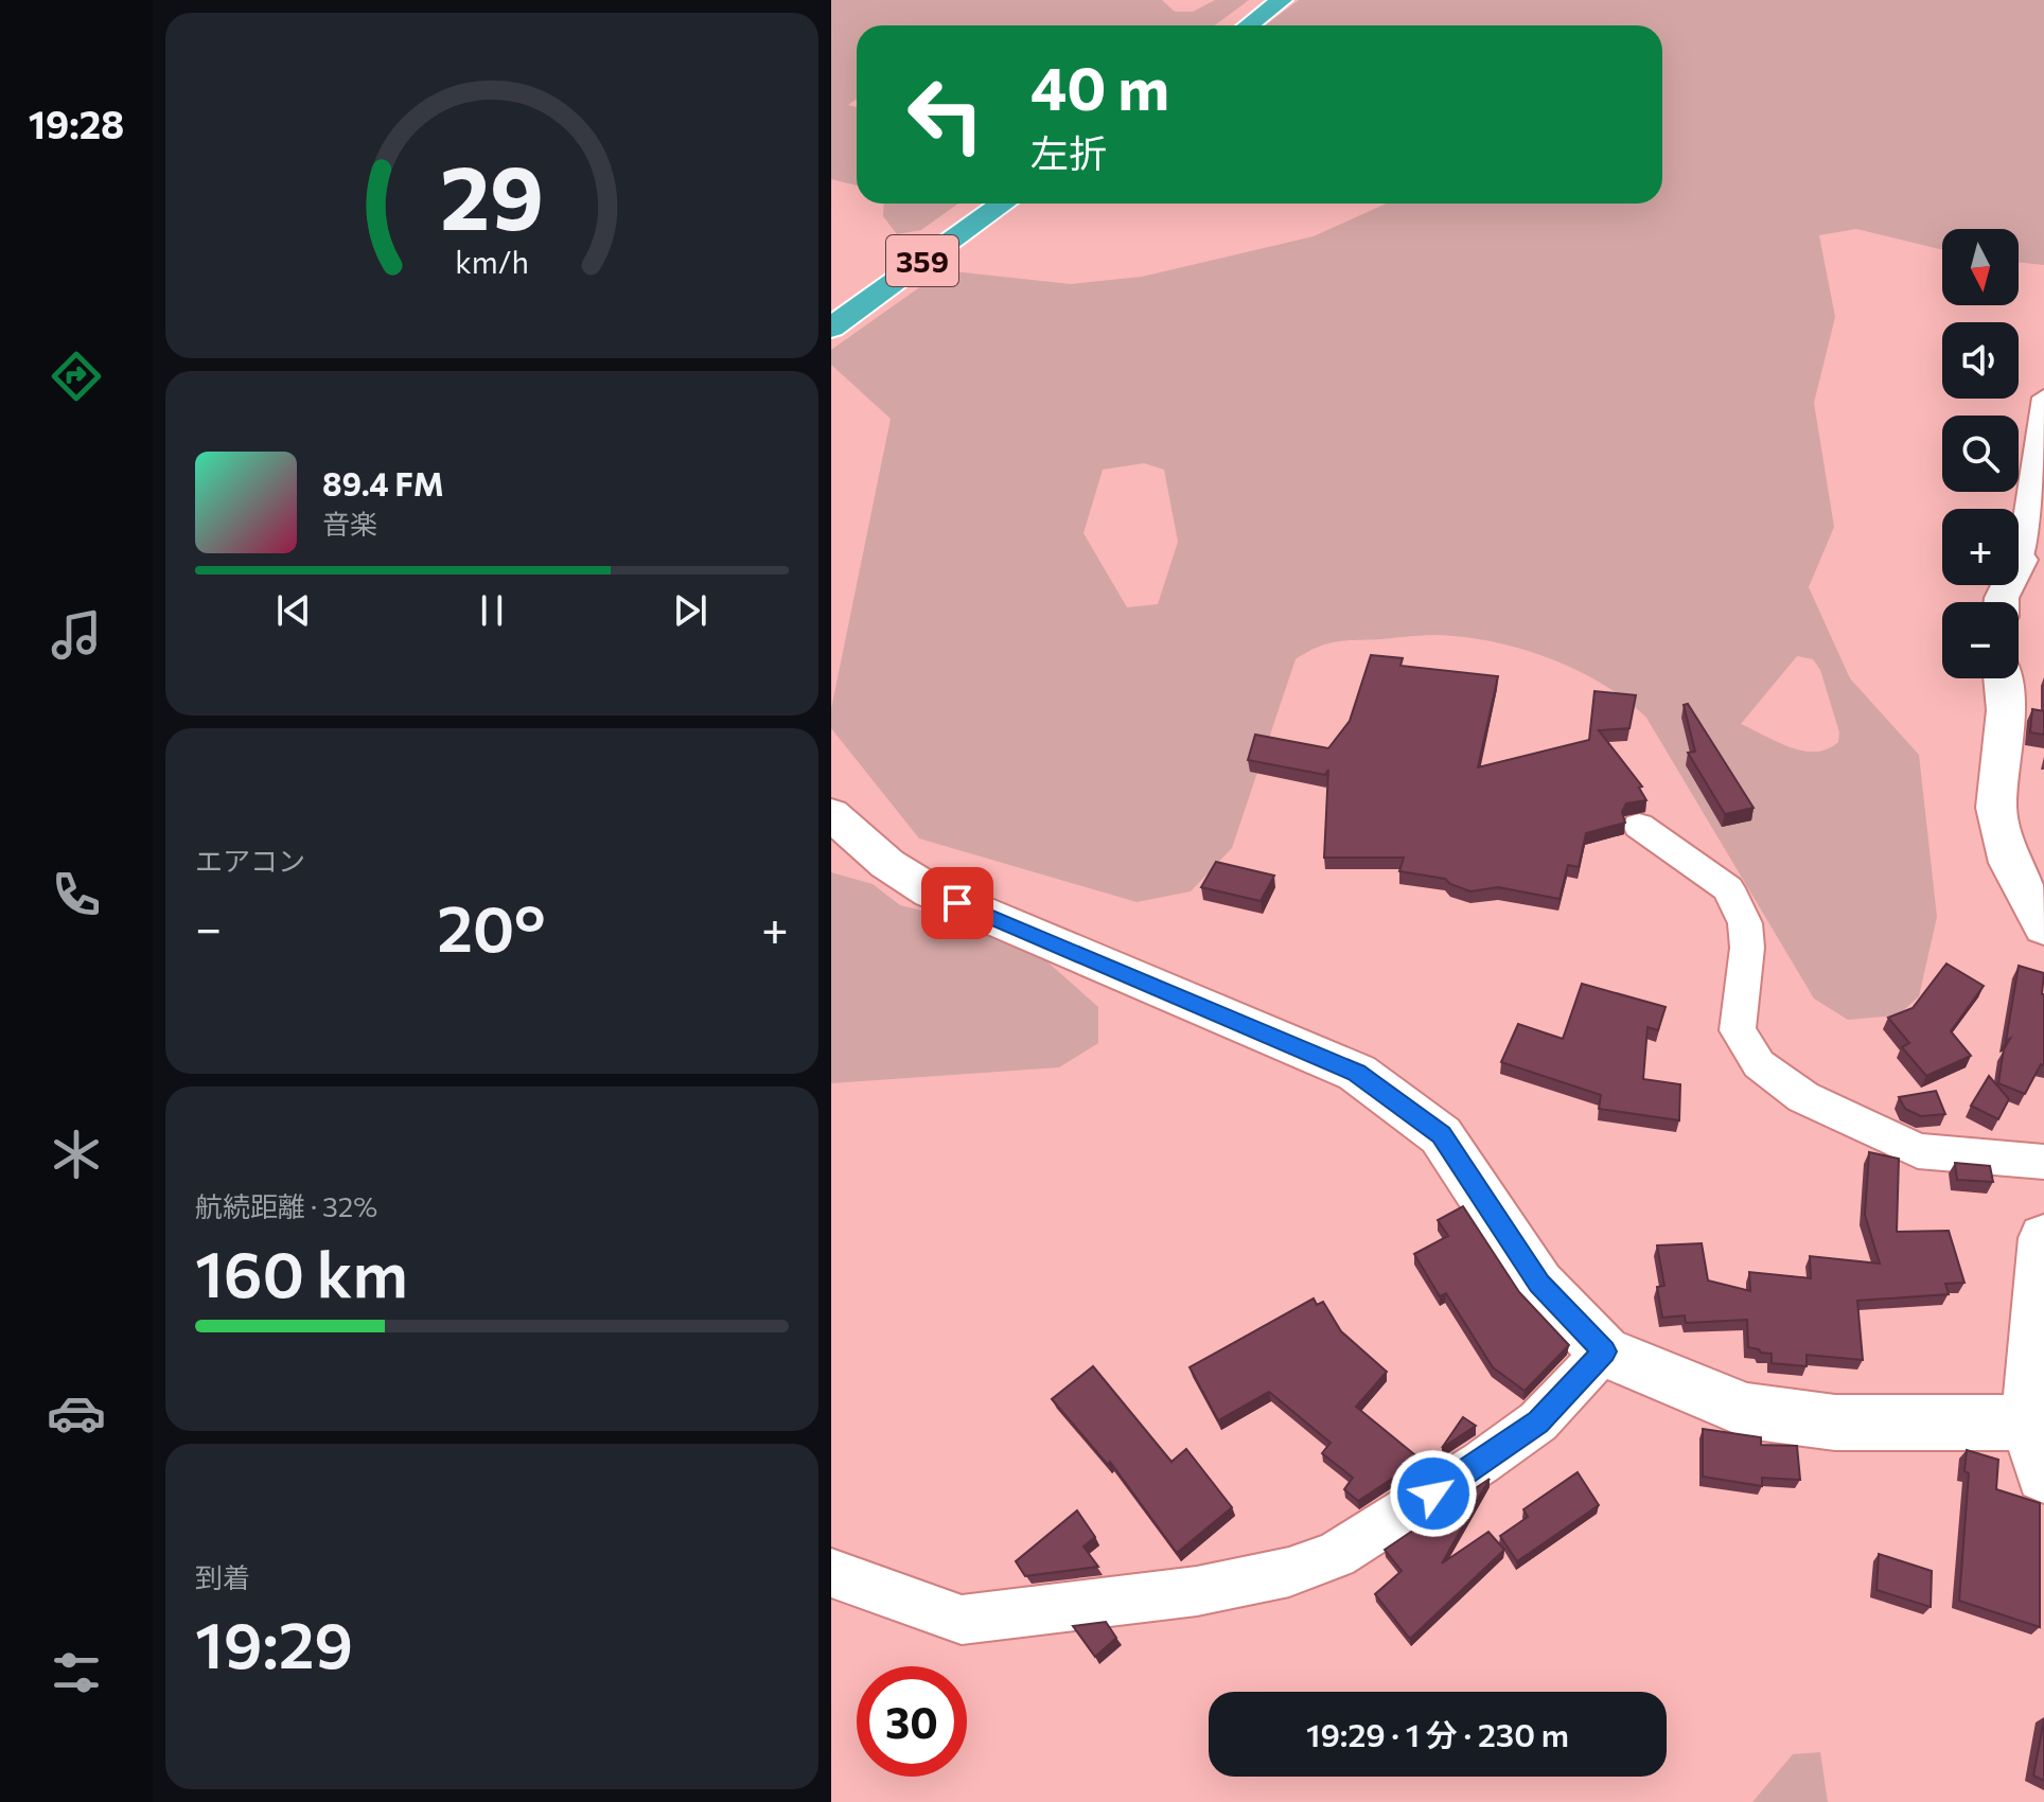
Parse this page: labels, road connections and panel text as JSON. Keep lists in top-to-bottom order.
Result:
{
  "streets": {
    "highway": ["359"]
  },
  "north": "bottom",
  "page": {
    "tabs": "19:28",
    "turn": ["40 m", "左折"],
    "map_buttons": ["+", "−"],
    "song": ["89.4 FM", "音楽"],
    "tile": [
      "エアコン",
      ["航続距離 · 32%", "160 km"],
      ["到着", "19:29"]
    ],
    "heat": ["−", "20°", "+"],
    "limit": "30",
    "trip": "19:29 · 1 分 · 230 m",
    "gauge": ["29", "km/h"]
  }
}
